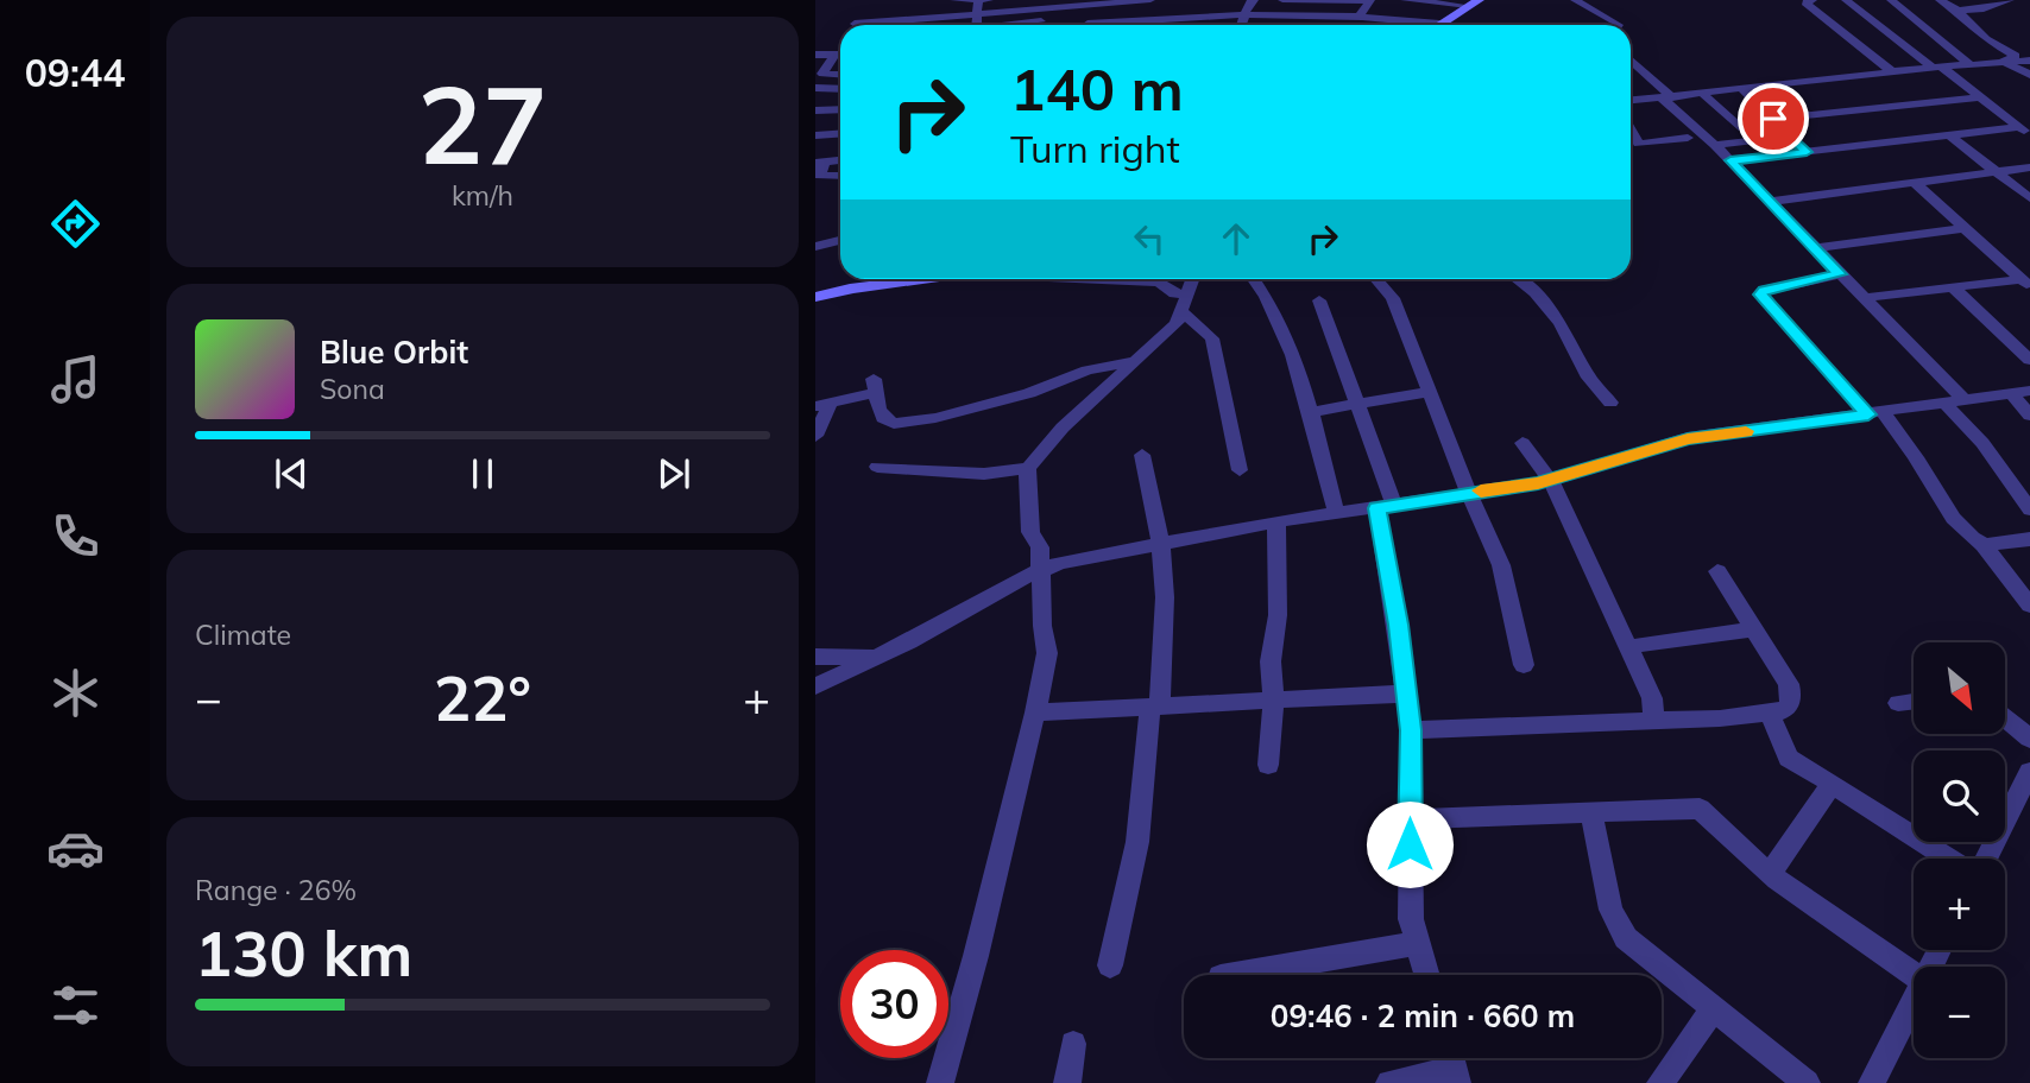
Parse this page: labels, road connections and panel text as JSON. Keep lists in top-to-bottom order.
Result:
{
  "north": "bottom right",
  "page": {
    "tabs": "09:44",
    "tile": [
      ["27", "km/h"],
      "Climate",
      ["Range · 26%", "130 km"]
    ],
    "turn": ["140 m", "Turn right"],
    "song": ["Blue Orbit", "Sona"],
    "map_buttons": ["+", "−"],
    "heat": ["−", "22°", "+"],
    "limit": "30",
    "trip": "09:46 · 2 min · 660 m"
  }
}
